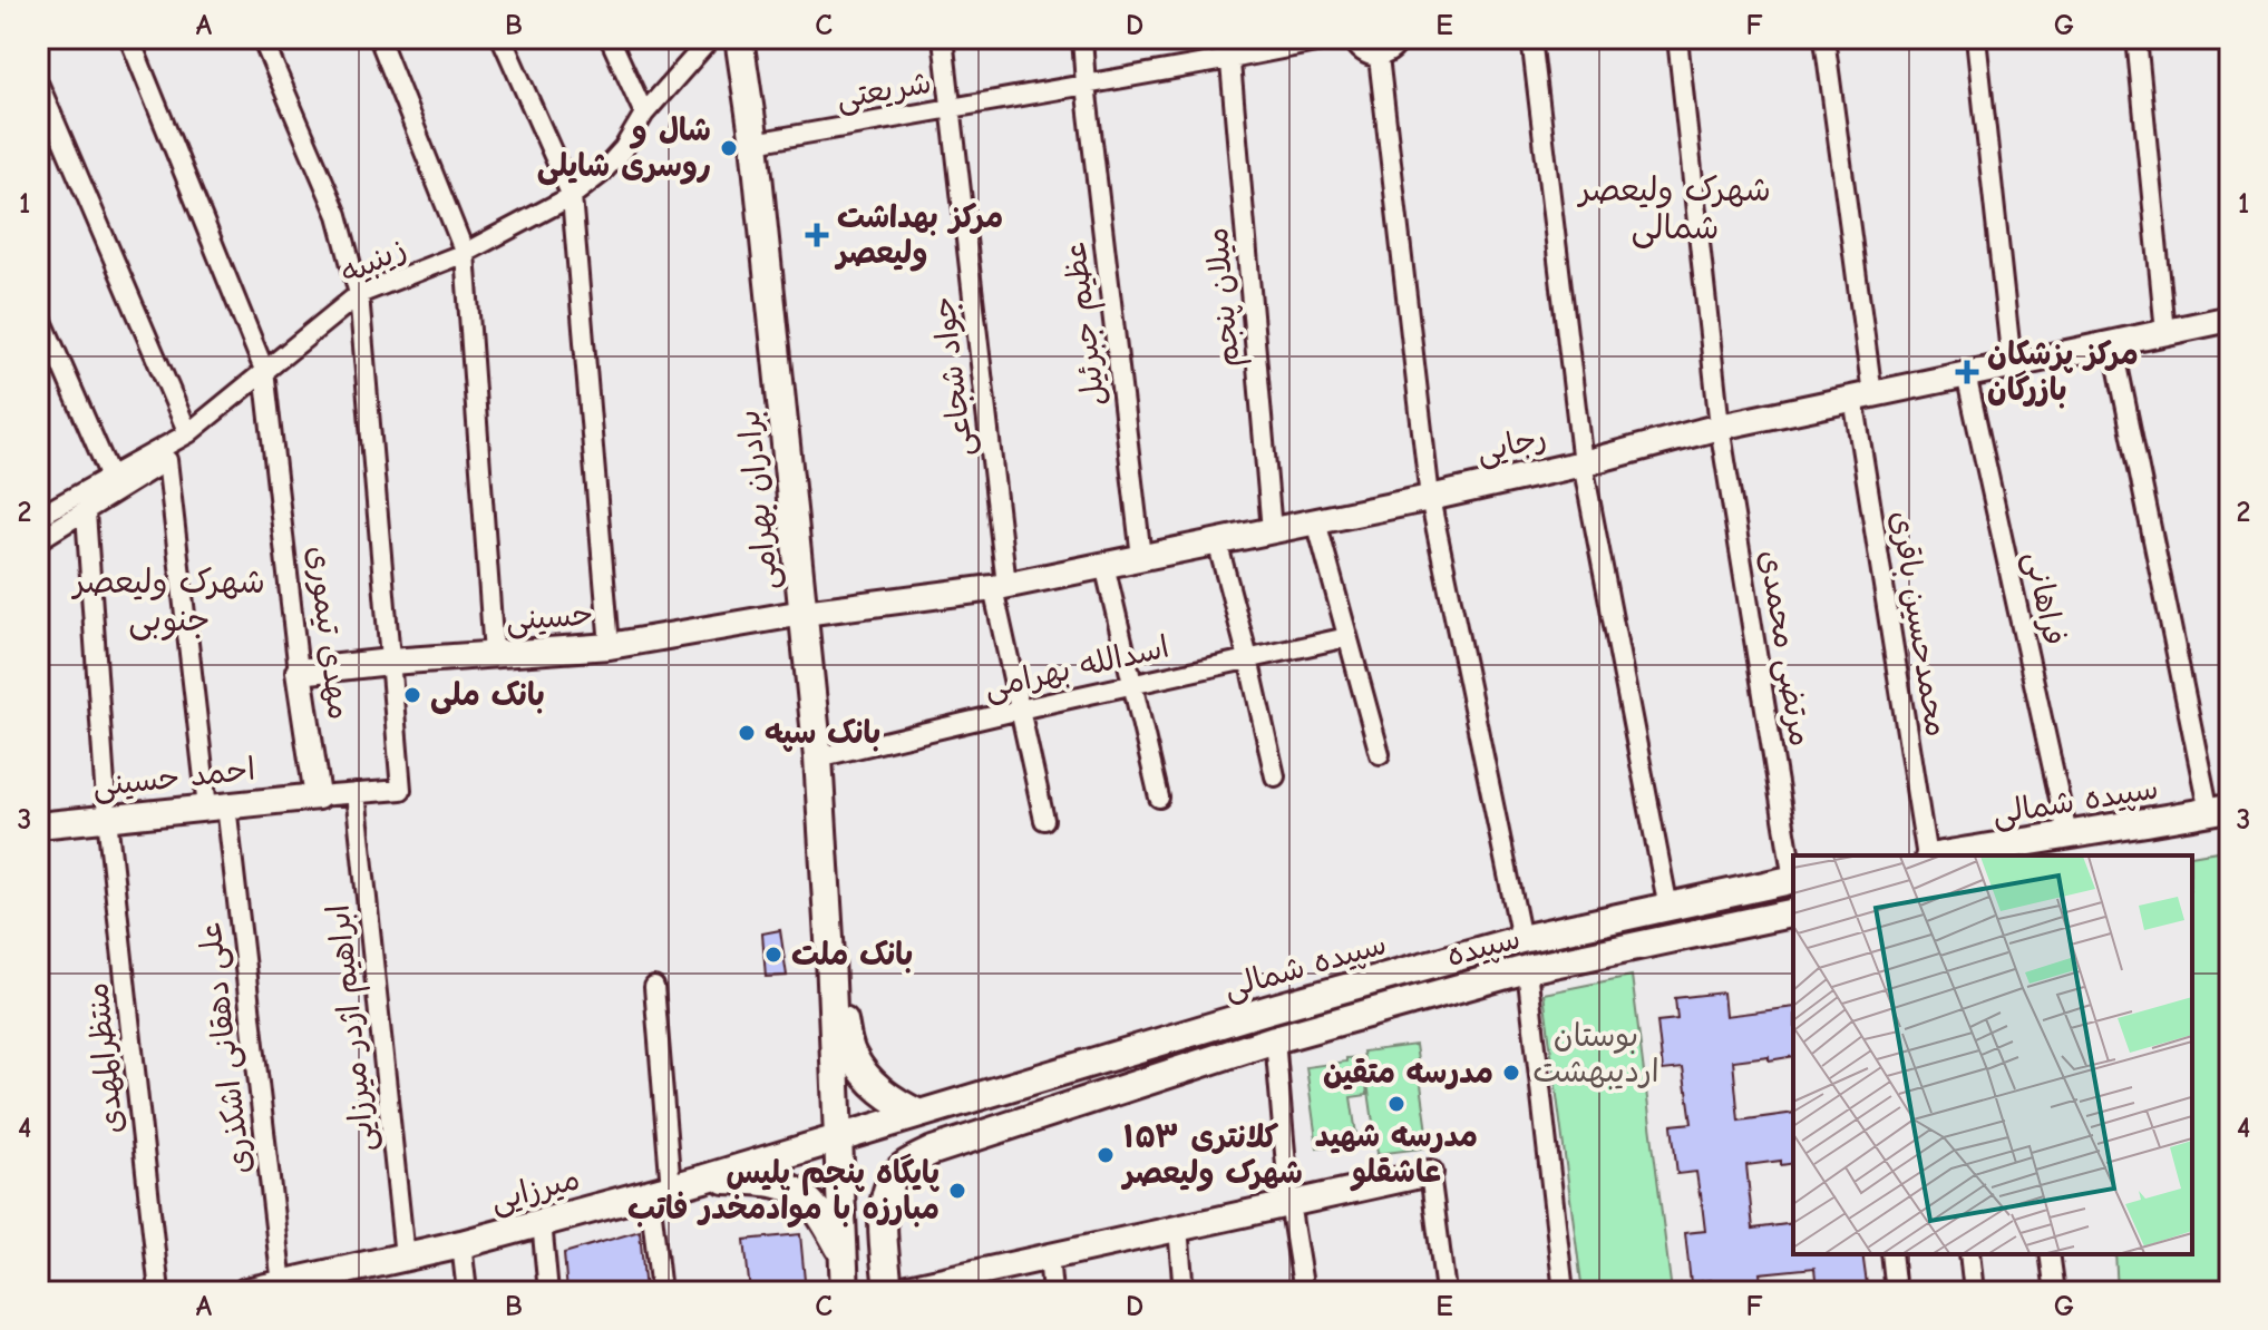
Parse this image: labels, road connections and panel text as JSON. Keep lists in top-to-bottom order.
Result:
{
  "streets": {
    "main road": [
      "برادران بهرامی",
      "سپیده شمالی",
      "سپیده",
      "میرزایی"
    ],
    "street": [
      "شریعتی",
      "زینبیه",
      "میلان پنجم",
      "عظیم جبرئیل",
      "جواد شجاعی",
      "رجایی",
      "فراهانی",
      "حسینی",
      "محمدحسین باقری",
      "مهدی تیموری",
      "مرتضی محمدی",
      "اسدالله بهرامی",
      "احمد حسینی",
      "ابراهیم اژدر میرزایی",
      "علی دهقانی اشکذری",
      "منتظرالمهدی"
    ]
  },
  "crossings": [
    ["شریعتی", "میلان پنجم"],
    ["شریعتی", "عظیم جبرئیل"],
    ["شریعتی", "جواد شجاعی"],
    ["شریعتی", "برادران بهرامی"],
    ["زینبیه", "مهدی تیموری"],
    ["میلان پنجم", "رجایی"],
    ["عظیم جبرئیل", "رجایی"],
    ["جواد شجاعی", "رجایی"],
    ["جواد شجاعی", "اسدالله بهرامی"],
    ["رجایی", "برادران بهرامی"],
    ["رجایی", "فراهانی"],
    ["رجایی", "حسینی"],
    ["رجایی", "محمدحسین باقری"],
    ["رجایی", "مرتضی محمدی"],
    ["برادران بهرامی", "حسینی"],
    ["برادران بهرامی", "اسدالله بهرامی"],
    ["فراهانی", "سپیده شمالی"],
    ["حسینی", "مهدی تیموری"],
    ["مهدی تیموری", "احمد حسینی"],
    ["احمد حسینی", "علی دهقانی اشکذری"],
    ["احمد حسینی", "منتظرالمهدی"],
    ["سپیده شمالی", "میرزایی"],
    ["ابراهیم اژدر میرزایی", "میرزایی"],
    ["علی دهقانی اشکذری", "منتظرالمهدی"],
    ["علی دهقانی اشکذری", "میرزایی"]
  ],
  "districts": ["شهرک ولیعصر شمالی", "شهرک ولیعصر جنوبی"],
  "parks": ["بوستان اردیبهشت"],
  "places": {
    "other": [
      "شال و روسری شایلی",
      "بانک ملی",
      "بانک سپه",
      "بانک ملت",
      "مدرسه متقین",
      "مدرسه شهید عاشقلو",
      "کلانتری ۱۵۳ شهرک ولیعصر",
      "پایگاه پنجم پلیس مبارزه با موادمخدر فاتب"
    ],
    "health": ["مرکز بهداشت ولیعصر", "مرکز پزشکان بازرگان"]
  },
  "grid": {
    "columns": [
      "A",
      "B",
      "C",
      "D",
      "E",
      "F",
      "G"
    ],
    "rows": [
      "1",
      "2",
      "3",
      "4"
    ]
  }
}
